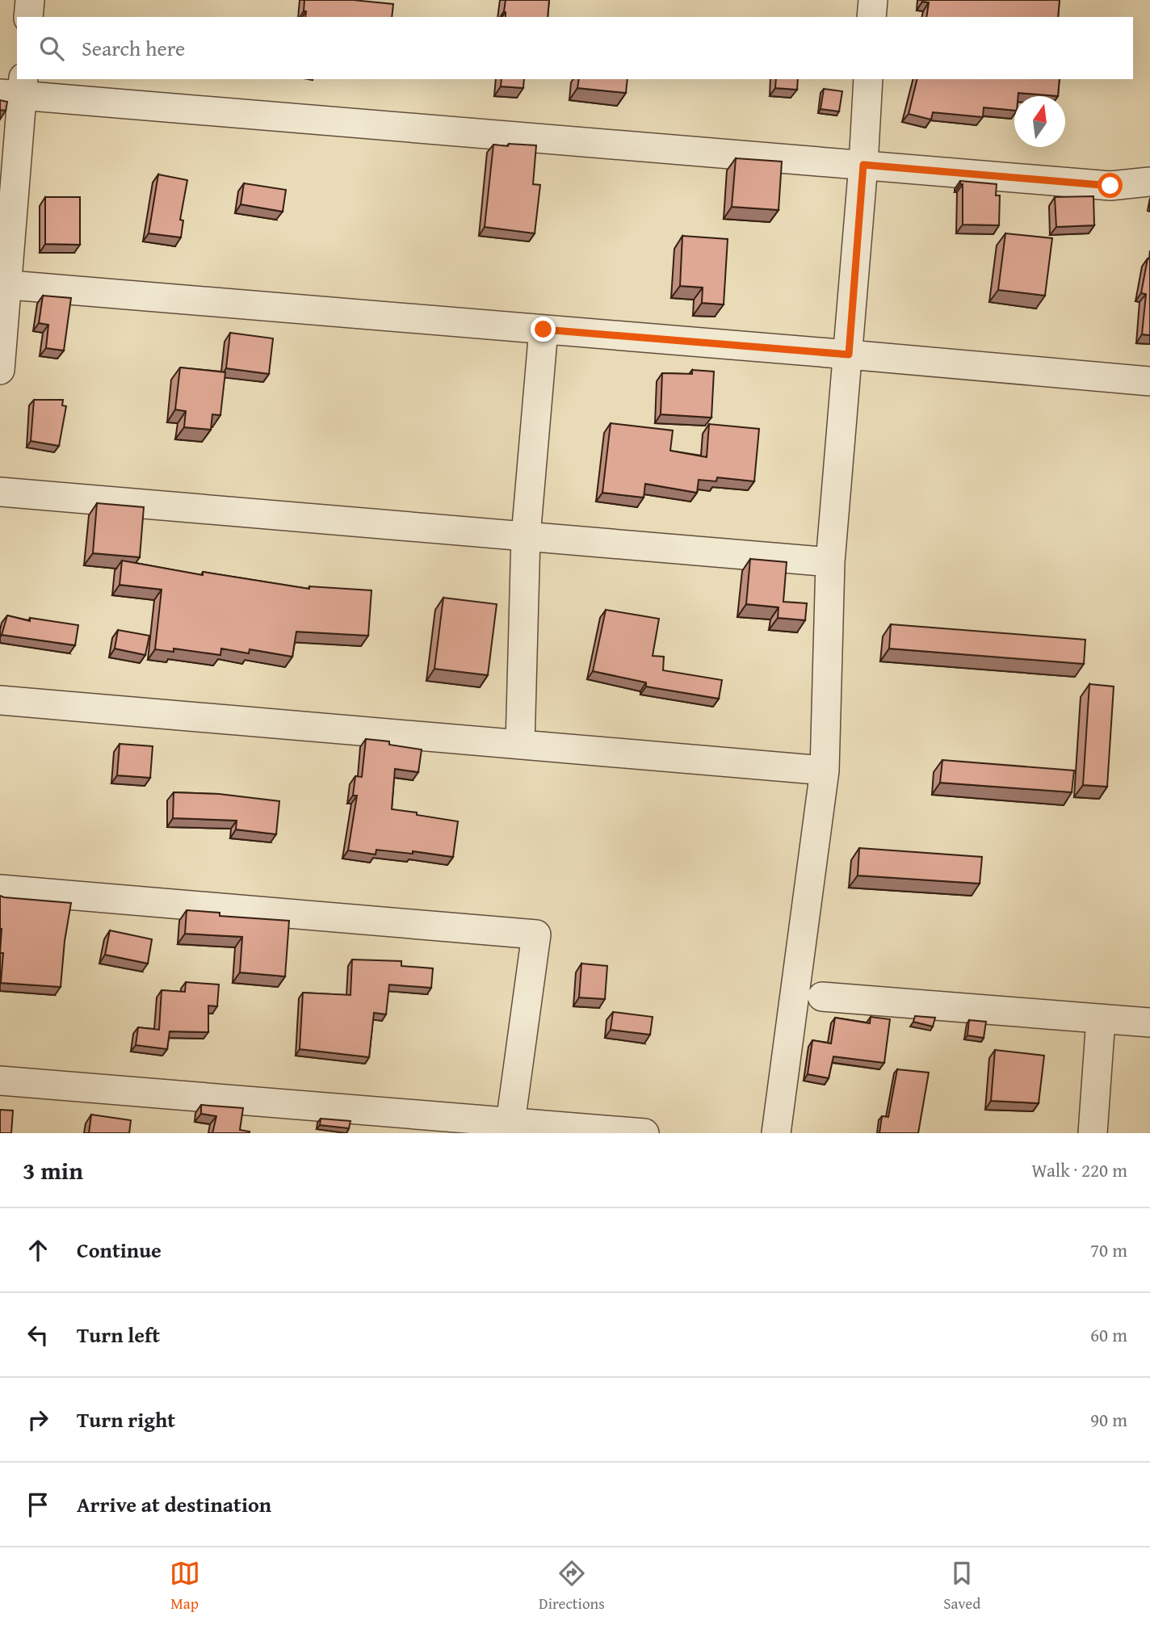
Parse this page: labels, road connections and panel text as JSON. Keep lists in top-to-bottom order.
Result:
{
  "north": "top",
  "page": {
    "search": "Search here",
    "heading": ["3 min", "Walk · 220 m"],
    "list": [
      ["Continue", "70 m"],
      ["Turn left", "60 m"],
      ["Turn right", "90 m"],
      "Arrive at destination"
    ],
    "nav": ["Map", "Directions", "Saved"]
  }
}
